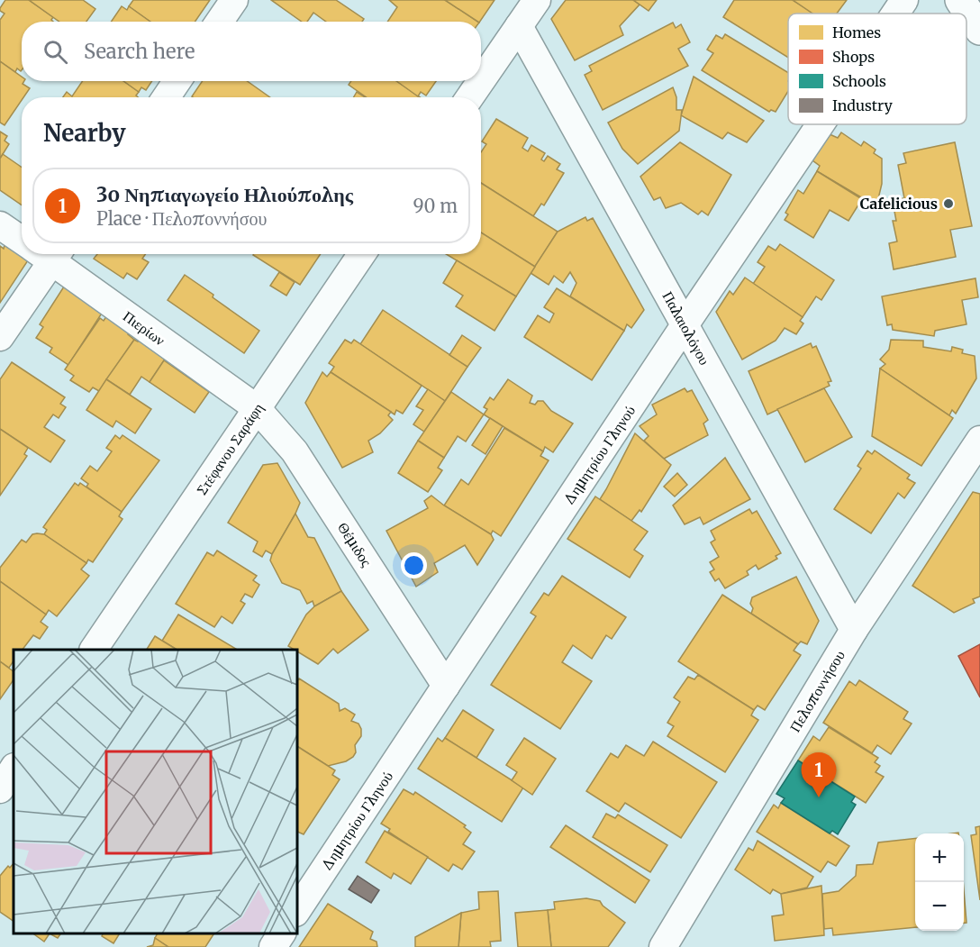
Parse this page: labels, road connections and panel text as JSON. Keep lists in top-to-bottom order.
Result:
{
  "streets": {
    "street": [
      "Πιερίων",
      "Παλαιολόγου",
      "Στέφανου Σαράφη",
      "Δημητρίου Γληνού",
      "Θέμιδος",
      "Πελοποννήσου"
    ]
  },
  "crossings": [
    ["Πιερίων", "Στέφανου Σαράφη"],
    ["Πιερίων", "Θέμιδος"],
    ["Παλαιολόγου", "Δημητρίου Γληνού"],
    ["Παλαιολόγου", "Πελοποννήσου"],
    ["Στέφανου Σαράφη", "Θέμιδος"],
    ["Δημητρίου Γληνού", "Θέμιδος"]
  ],
  "places": ["Cafelicious"],
  "legend": [
    "Homes",
    "Shops",
    "Schools",
    "Industry"
  ],
  "page": {
    "search": "Search here",
    "heading": "Nearby",
    "list": [
      {
        "mark": "1",
        "name": "3o Νηπιαγωγείο Ηλιούπολης",
        "note": "Place · Πελοποννήσου",
        "value": "90 m"
      }
    ],
    "pins": "1",
    "map_buttons": ["+", "−"]
  }
}
